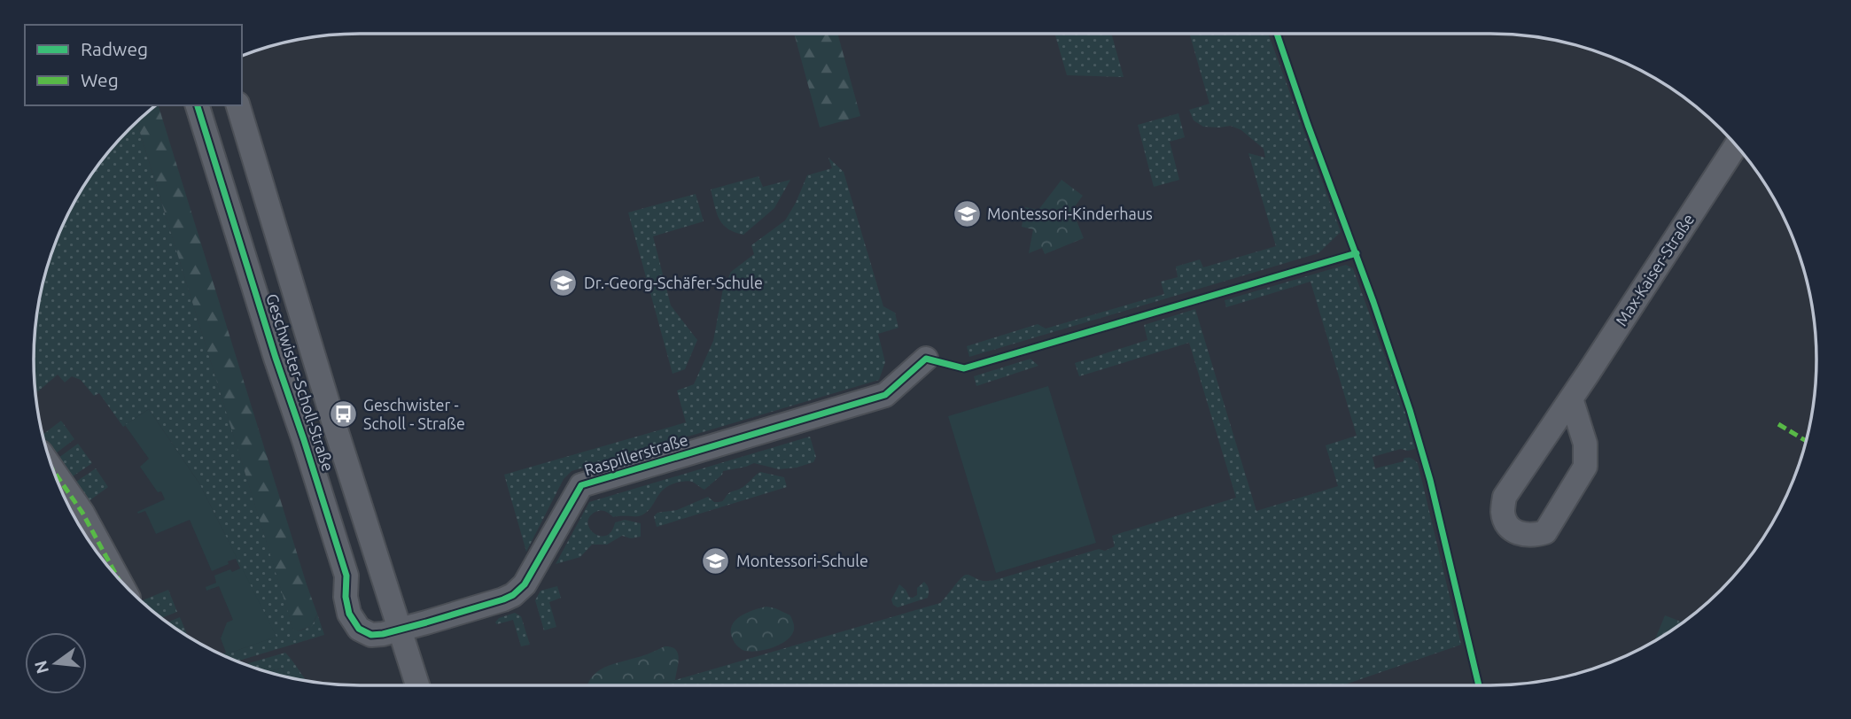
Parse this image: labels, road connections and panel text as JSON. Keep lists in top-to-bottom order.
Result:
{
  "streets": {
    "street": ["Max-Kaiser-Straße", "Geschwister-Scholl-Straße", "Raspillerstraße"]
  },
  "crossings": [
    ["Geschwister-Scholl-Straße", "Raspillerstraße"]
  ],
  "places": {
    "school or university": ["Montessori-Kinderhaus", "Dr.-Georg-Schäfer-Schule", "Montessori-Schule"],
    "bus stop": ["Geschwister - Scholl - Straße"]
  },
  "legend": ["Radweg", "Weg"],
  "north": "left"
}
